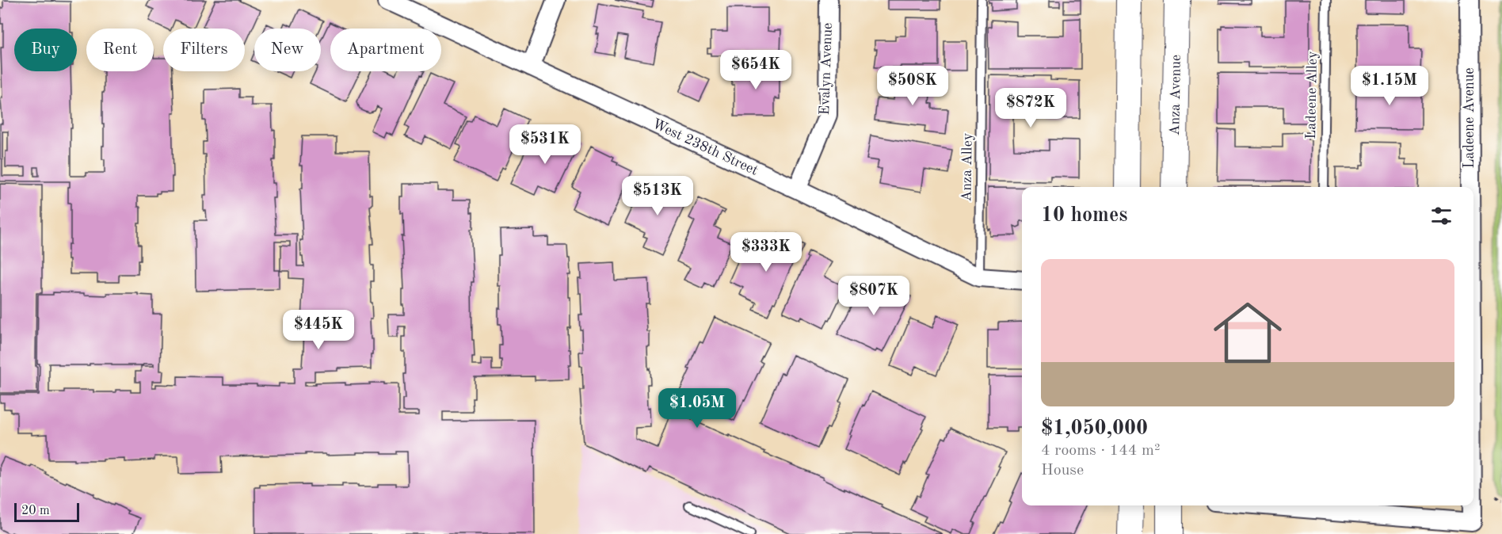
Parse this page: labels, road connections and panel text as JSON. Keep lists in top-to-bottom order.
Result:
{
  "streets": {
    "main road": ["Anza Avenue"],
    "street": ["Evalyn Avenue", "Ladeene Avenue", "West 238th Street"],
    "lane": ["Ladeene Alley", "Anza Alley"]
  },
  "crossings": [
    ["Evalyn Avenue", "West 238th Street"],
    ["West 238th Street", "Anza Alley"]
  ],
  "scale_bar": "20 m",
  "page": {
    "chip": [
      "Buy",
      "Rent",
      "Filters",
      "New",
      "Apartment"
    ],
    "price": [
      "$654K",
      "$508K",
      "$1.15M",
      "$872K",
      "$531K",
      "$513K",
      "$333K",
      "$807K",
      "$445K",
      "$1.05M"
    ],
    "heading": "10 homes",
    "list": [
      {
        "name": "$1,050,000",
        "note": "4 rooms · 144 m² · House"
      }
    ],
    "scale": "20 m"
  }
}
